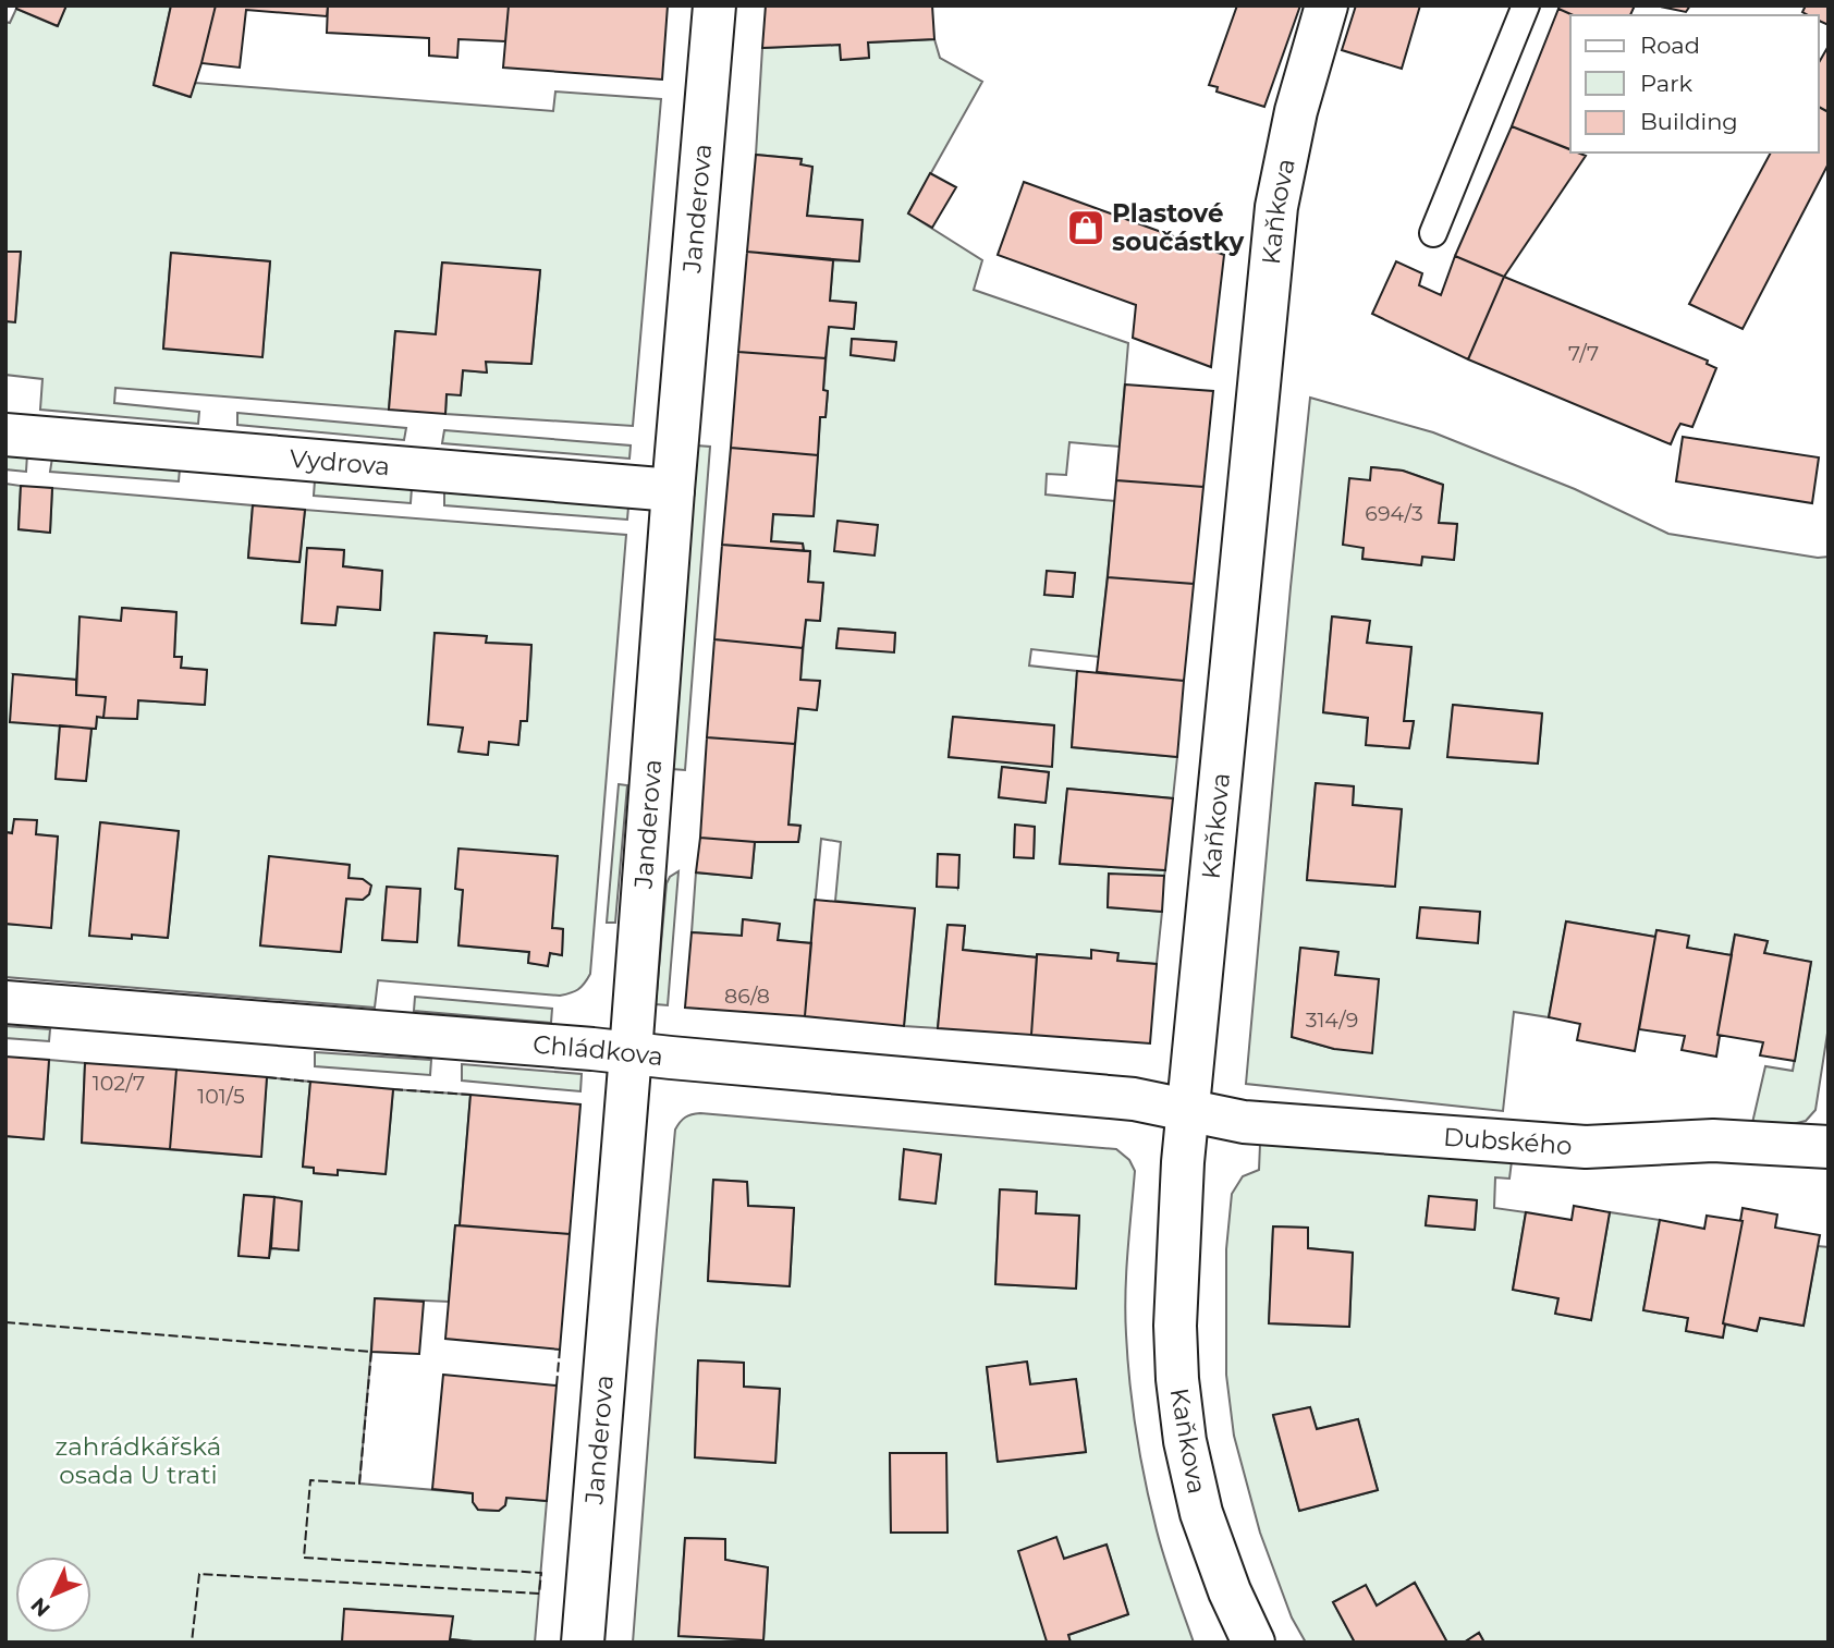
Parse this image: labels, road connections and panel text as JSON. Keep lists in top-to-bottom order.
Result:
{
  "streets": {
    "street": [
      "Janderova",
      "Kaňkova",
      "Vydrova",
      "Chládkova",
      "Dubského"
    ]
  },
  "crossings": [
    ["Janderova", "Vydrova"],
    ["Janderova", "Chládkova"],
    ["Kaňkova", "Chládkova"],
    ["Kaňkova", "Dubského"],
    ["Chládkova", "Dubského"]
  ],
  "parks": ["zahrádkářská osada U trati"],
  "places": {
    "shop": ["Plastové součástky"]
  },
  "house_numbers": [
    "7/7",
    "694/3",
    "86/8",
    "314/9",
    "102/7",
    "101/5"
  ],
  "legend": ["Road", "Park", "Building"],
  "north": "bottom left"
}
